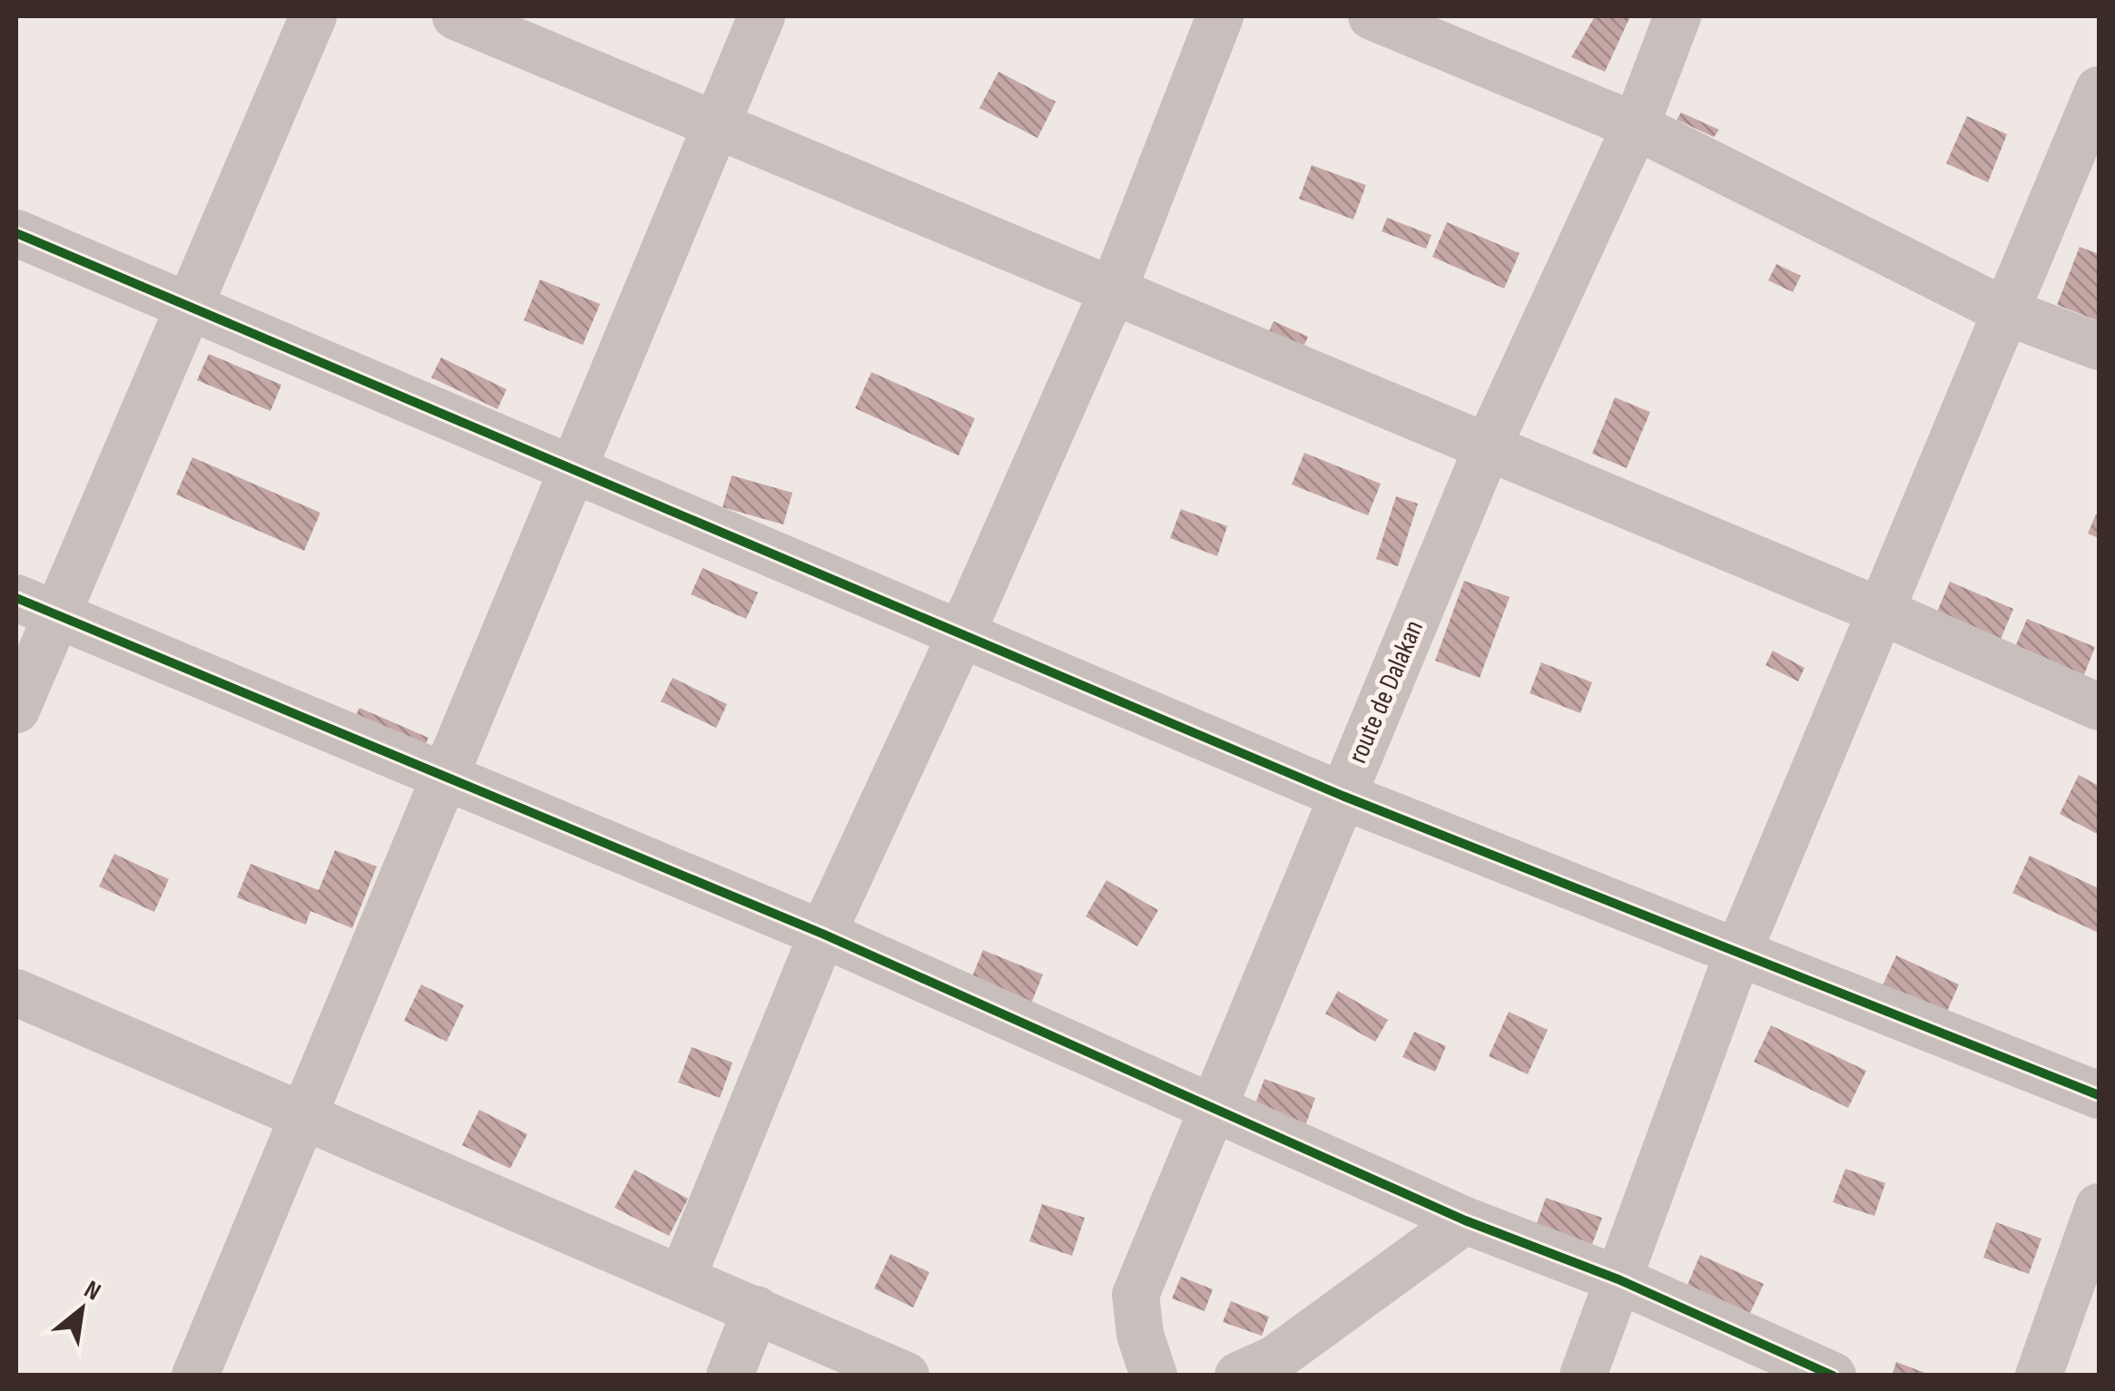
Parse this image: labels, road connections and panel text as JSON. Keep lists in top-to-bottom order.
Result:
{
  "streets": {
    "street": ["route de Dalakan"]
  },
  "north": "top right"
}
